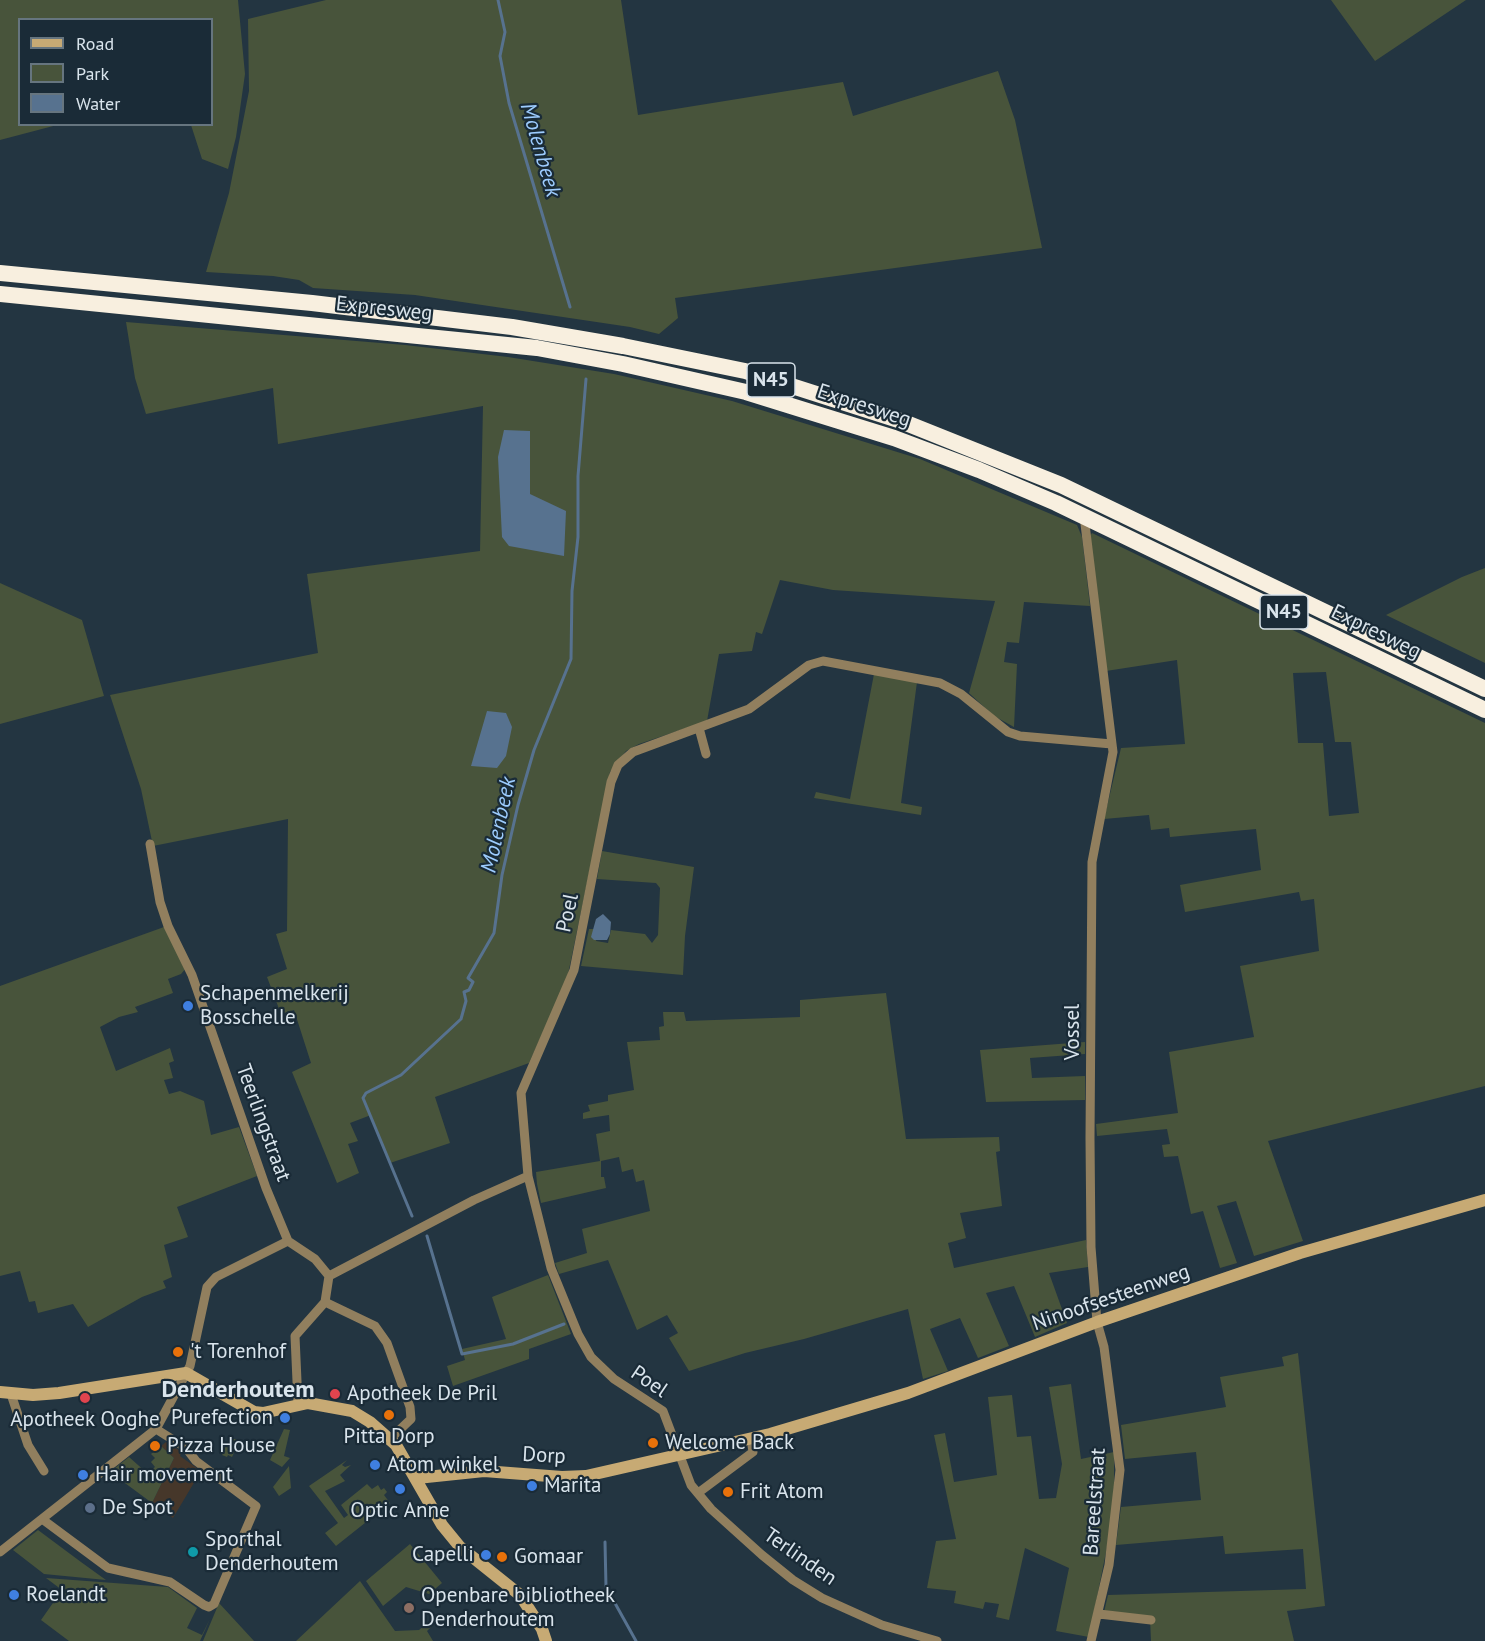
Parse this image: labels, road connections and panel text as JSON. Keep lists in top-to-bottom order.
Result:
{
  "streets": {
    "highway": ["Expresweg", "N45"],
    "street": [
      "Poel",
      "Vossel",
      "Teerlingstraat",
      "Ninoofsesteenweg",
      "Dorp",
      "Bareelstraat",
      "Terlinden"
    ]
  },
  "crossings": [
    ["Expresweg", "Vossel"],
    ["Poel", "Ninoofsesteenweg"],
    ["Poel", "Dorp"],
    ["Poel", "Terlinden"],
    ["Vossel", "Ninoofsesteenweg"],
    ["Vossel", "Bareelstraat"],
    ["Ninoofsesteenweg", "Dorp"],
    ["Ninoofsesteenweg", "Bareelstraat"],
    ["Ninoofsesteenweg", "Terlinden"],
    ["Dorp", "Terlinden"]
  ],
  "districts": ["Denderhoutem"],
  "water": ["Molenbeek"],
  "places": [
    "Schapenmelkerij Bosschelle",
    "'t Torenhof",
    "Apotheek De Pril",
    "Apotheek Ooghe",
    "Pitta Dorp",
    "Purefection",
    "Welcome Back",
    "Pizza House",
    "Atom winkel",
    "Hair movement",
    "Marita",
    "Optic Anne",
    "Frit Atom",
    "De Spot",
    "Sporthal Denderhoutem",
    "Capelli",
    "Gomaar",
    "Roelandt",
    "Openbare bibliotheek Denderhoutem"
  ],
  "legend": ["Road", "Park", "Water"]
}
